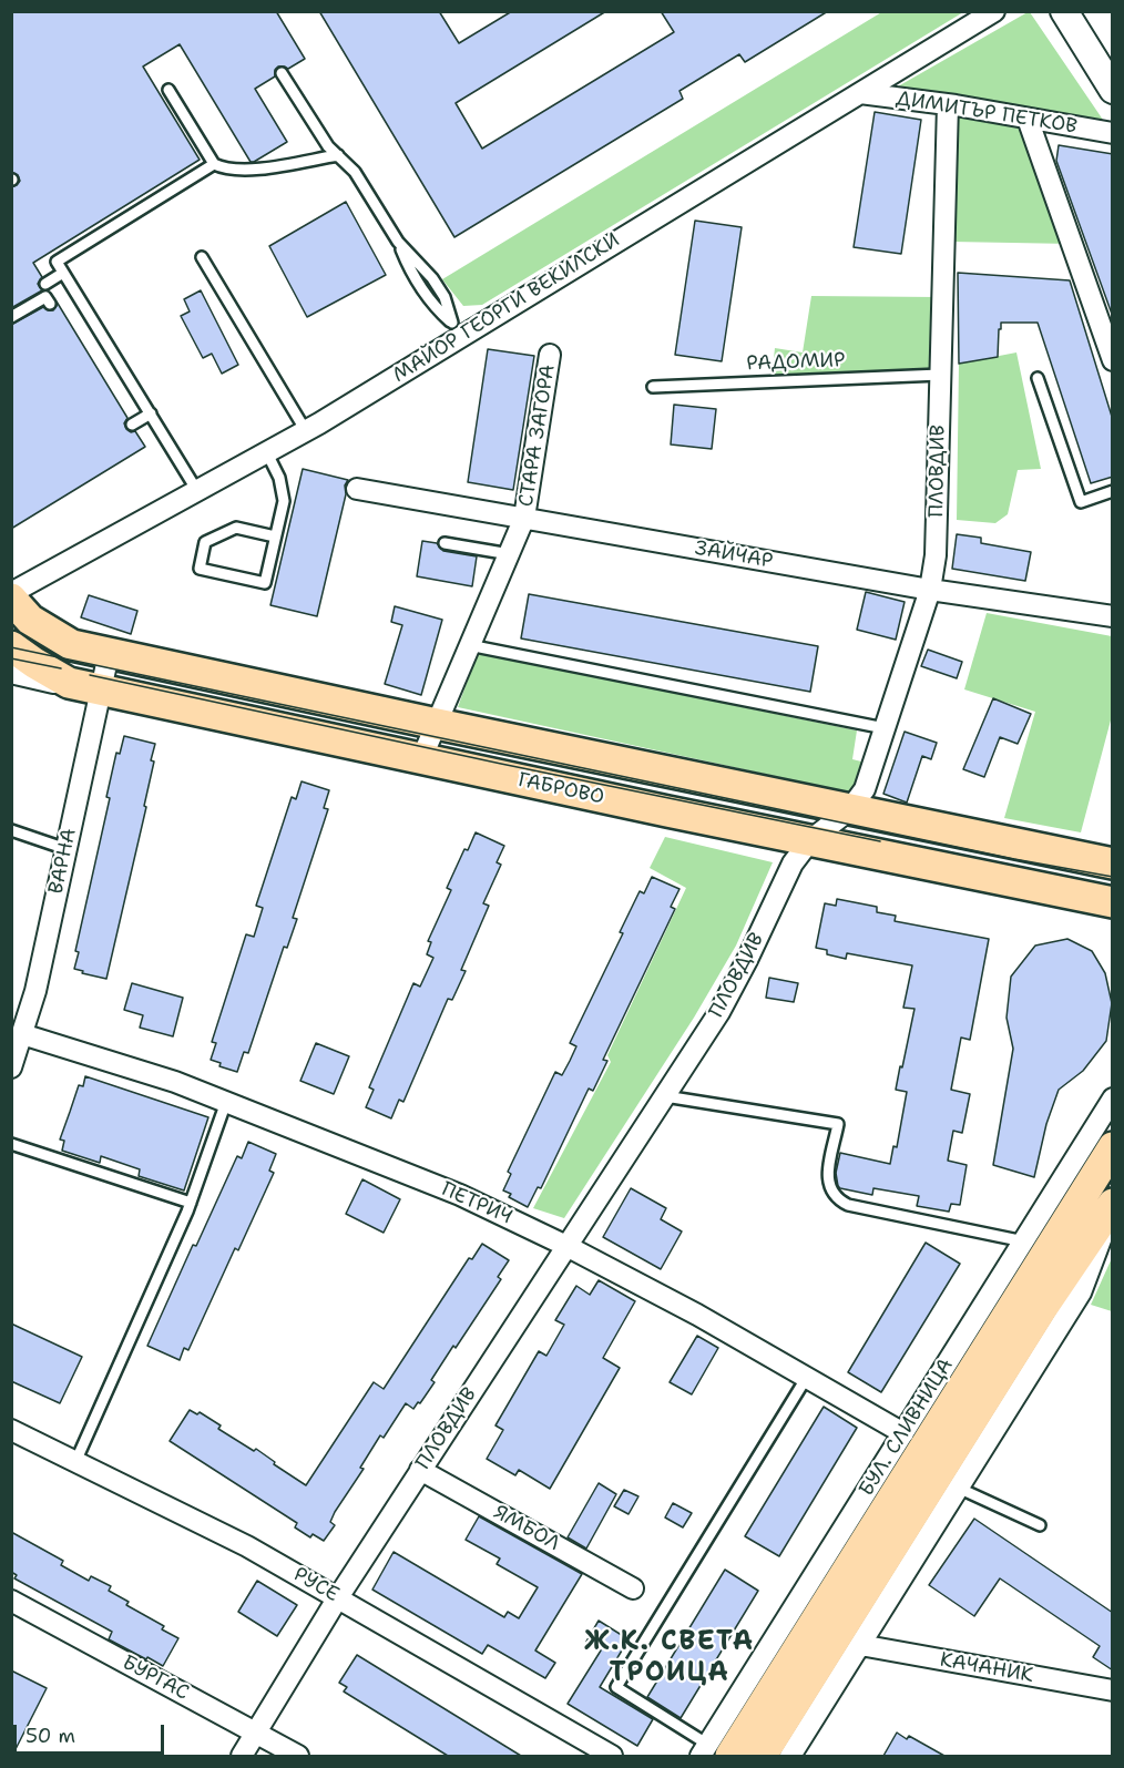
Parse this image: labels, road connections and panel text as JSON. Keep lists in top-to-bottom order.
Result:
{
  "streets": {
    "main road": ["ГАБРОВО", "БУЛ. СЛИВНИЦА"],
    "street": [
      "ДИМИТЪР ПЕТКОВ",
      "МАЙОР ГЕОРГИ ВЕКИЛСКИ",
      "СТАРА ЗАГОРА",
      "ПЛОВДИВ",
      "ЗАЙЧАР",
      "ВАРНА",
      "ПЕТРИЧ",
      "ЯМБОЛ",
      "РУСЕ",
      "КАЧАНИК",
      "БУРГАС"
    ],
    "lane": ["РАДОМИР"]
  },
  "crossings": [
    ["ДИМИТЪР ПЕТКОВ", "МАЙОР ГЕОРГИ ВЕКИЛСКИ"],
    ["ДИМИТЪР ПЕТКОВ", "ПЛОВДИВ"],
    ["РАДОМИР", "ПЛОВДИВ"],
    ["СТАРА ЗАГОРА", "ЗАЙЧАР"],
    ["СТАРА ЗАГОРА", "ГАБРОВО"],
    ["ПЛОВДИВ", "ЗАЙЧАР"],
    ["ПЛОВДИВ", "ГАБРОВО"],
    ["ПЛОВДИВ", "ПЕТРИЧ"],
    ["ПЛОВДИВ", "ЯМБОЛ"],
    ["ПЛОВДИВ", "РУСЕ"],
    ["ПЛОВДИВ", "БУРГАС"],
    ["ГАБРОВО", "ВАРНА"],
    ["ВАРНА", "ПЕТРИЧ"],
    ["ПЕТРИЧ", "БУЛ. СЛИВНИЦА"]
  ],
  "districts": ["Ж.К. СВЕТА ТРОИЦА"],
  "scale_bar": "50 m"
}
